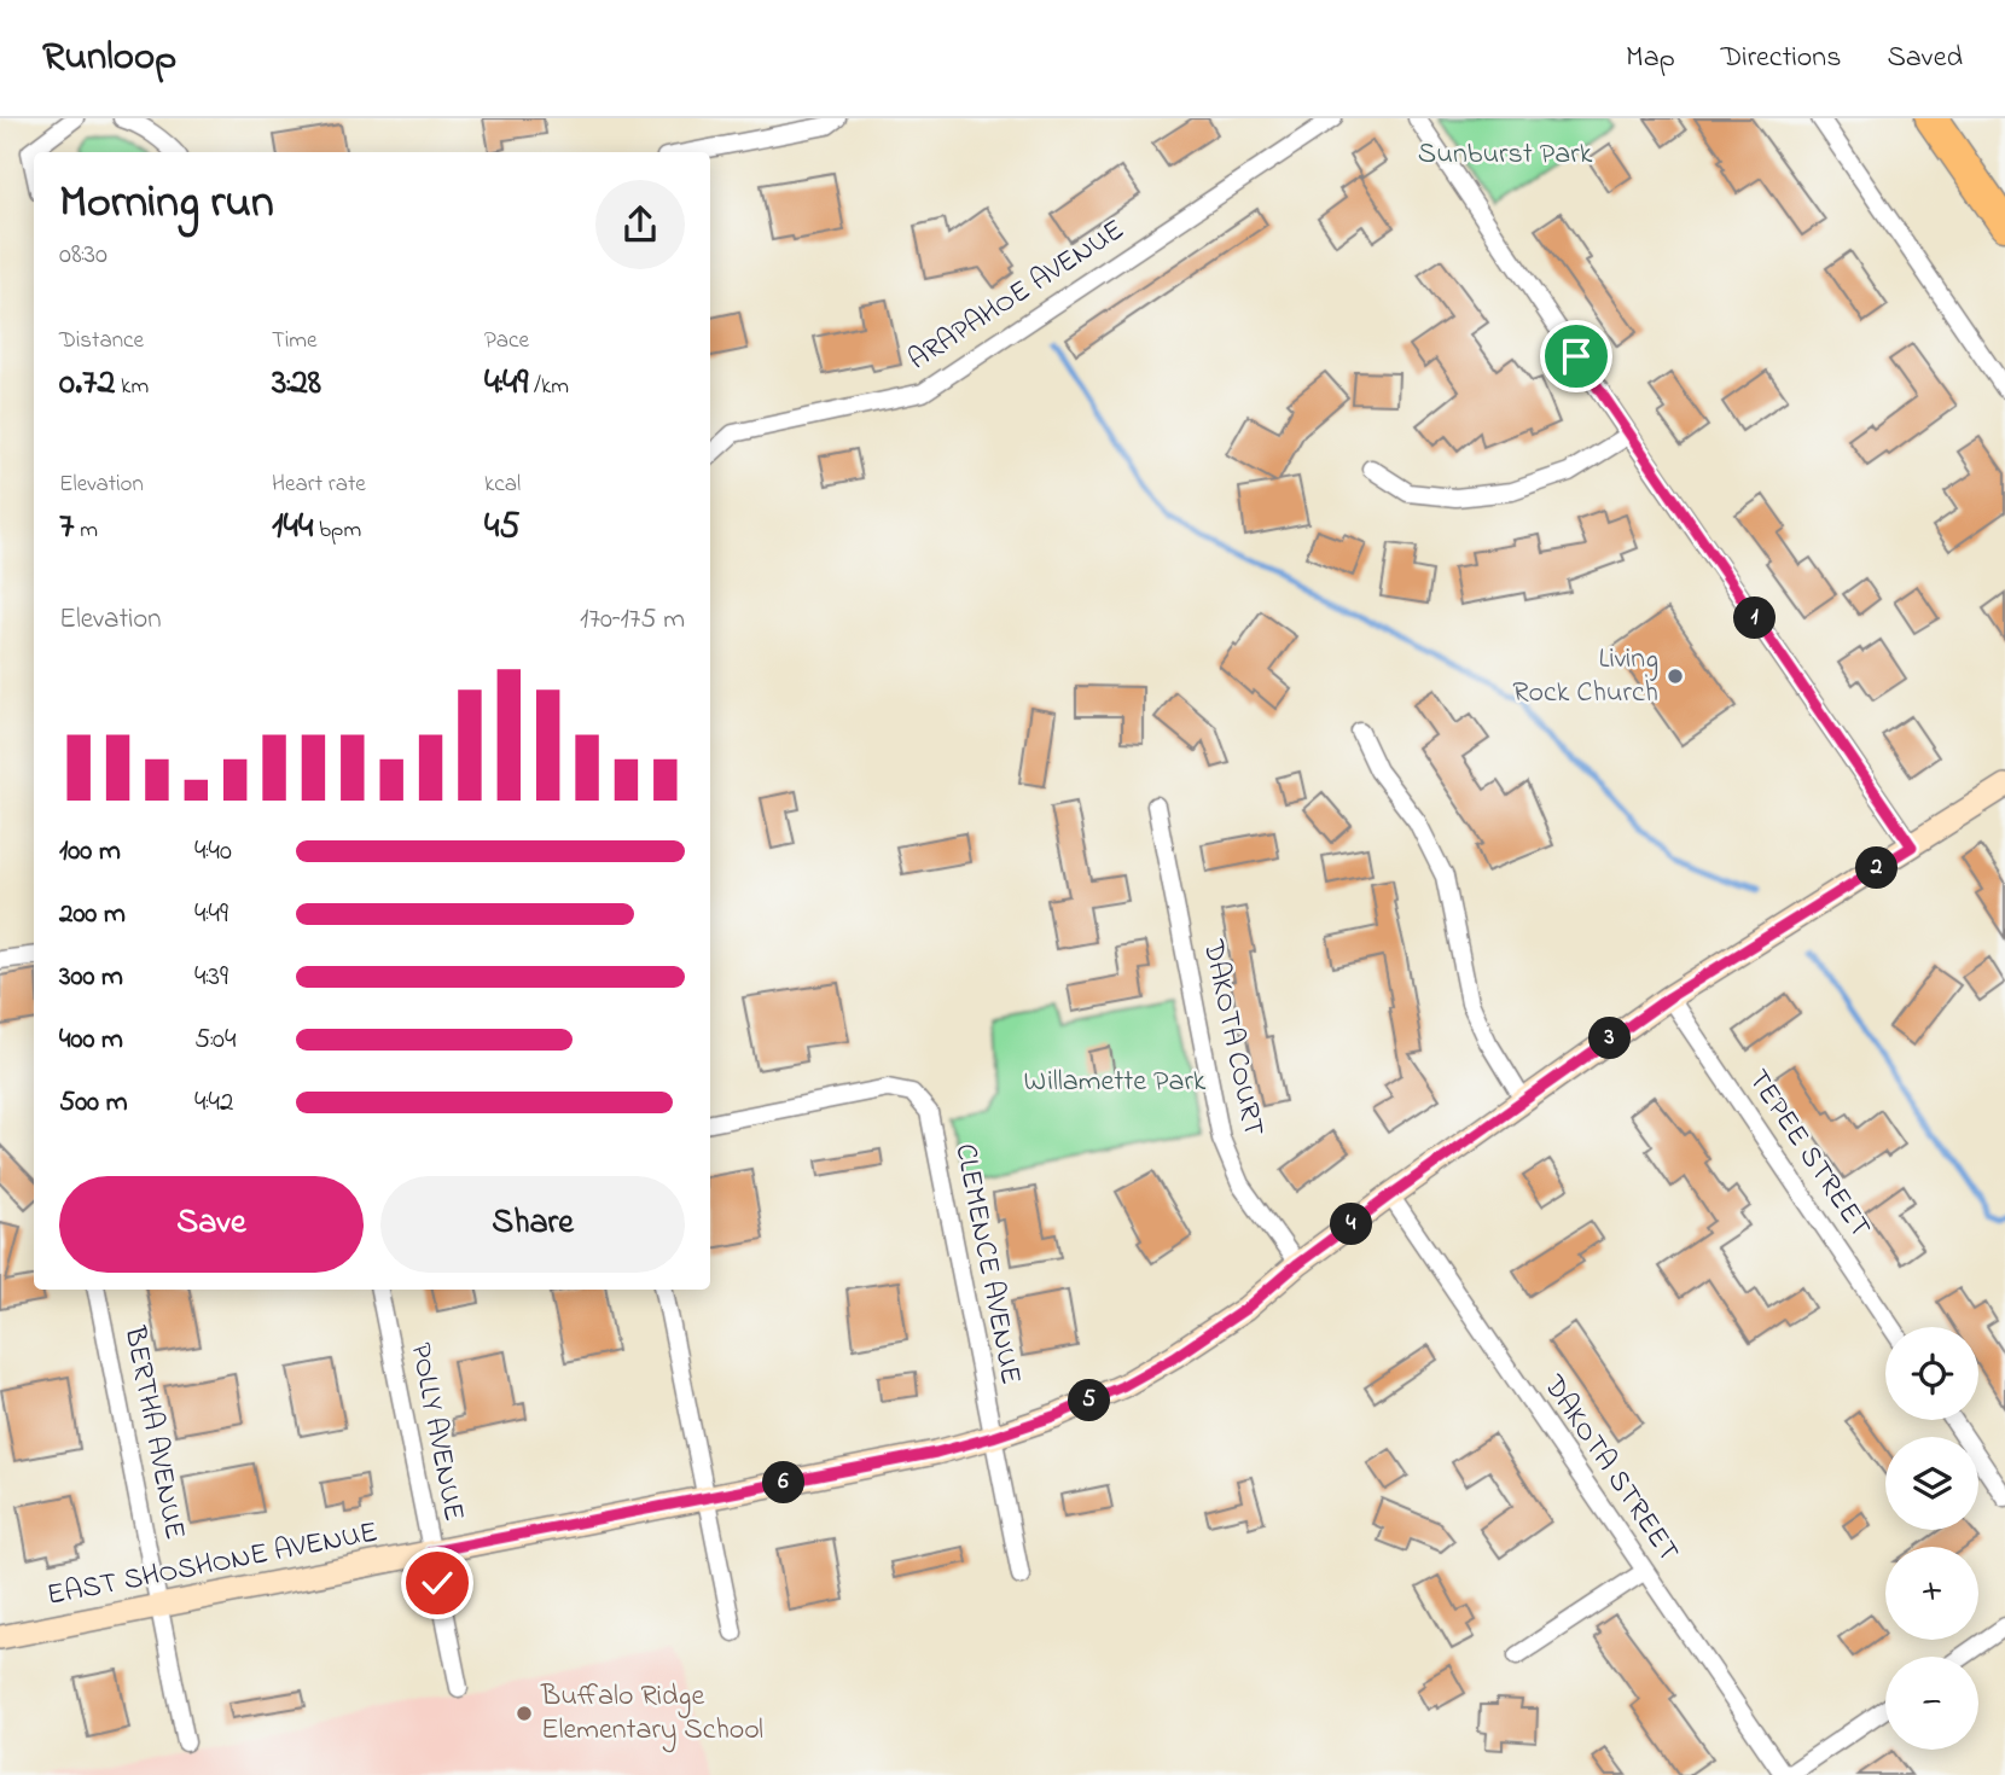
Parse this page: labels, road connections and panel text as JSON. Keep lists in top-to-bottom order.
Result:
{
  "streets": {
    "street": [
      "ARAPAHOE AVENUE",
      "DAKOTA COURT",
      "TEPEE STREET",
      "CLEMENCE AVENUE",
      "POLLY AVENUE",
      "BERTHA AVENUE",
      "DAKOTA STREET",
      "EAST SHOSHONE AVENUE"
    ]
  },
  "crossings": [
    ["DAKOTA COURT", "EAST SHOSHONE AVENUE"],
    ["TEPEE STREET", "EAST SHOSHONE AVENUE"],
    ["CLEMENCE AVENUE", "EAST SHOSHONE AVENUE"],
    ["POLLY AVENUE", "EAST SHOSHONE AVENUE"],
    ["BERTHA AVENUE", "EAST SHOSHONE AVENUE"],
    ["DAKOTA STREET", "EAST SHOSHONE AVENUE"]
  ],
  "parks": ["Sunburst Park", "Willamette Park"],
  "places": ["Living Rock Church", "Buffalo Ridge Elementary School"],
  "page": {
    "header": "Runloop",
    "nav": ["Map", "Directions", "Saved"],
    "heading": ["Morning run", "08:30"],
    "stats": [
      ["Distance", "0.72 km"],
      ["Time", "3:28"],
      ["Pace", "4:49 /km"],
      ["Elevation", "7 m"],
      ["Heart rate", "144 bpm"],
      ["kcal", "45"]
    ],
    "chart": ["Elevation", "170–175 m"],
    "pins": [
      "1",
      "2",
      "3",
      "4",
      "5",
      "6"
    ],
    "list": [
      {
        "name": "100 m",
        "note": "4:40"
      },
      {
        "name": "200 m",
        "note": "4:49"
      },
      {
        "name": "300 m",
        "note": "4:39"
      },
      {
        "name": "400 m",
        "note": "5:04"
      },
      {
        "name": "500 m",
        "note": "4:42"
      }
    ],
    "buttons": ["Save", "Share"],
    "map_buttons": ["+", "−"]
  }
}
